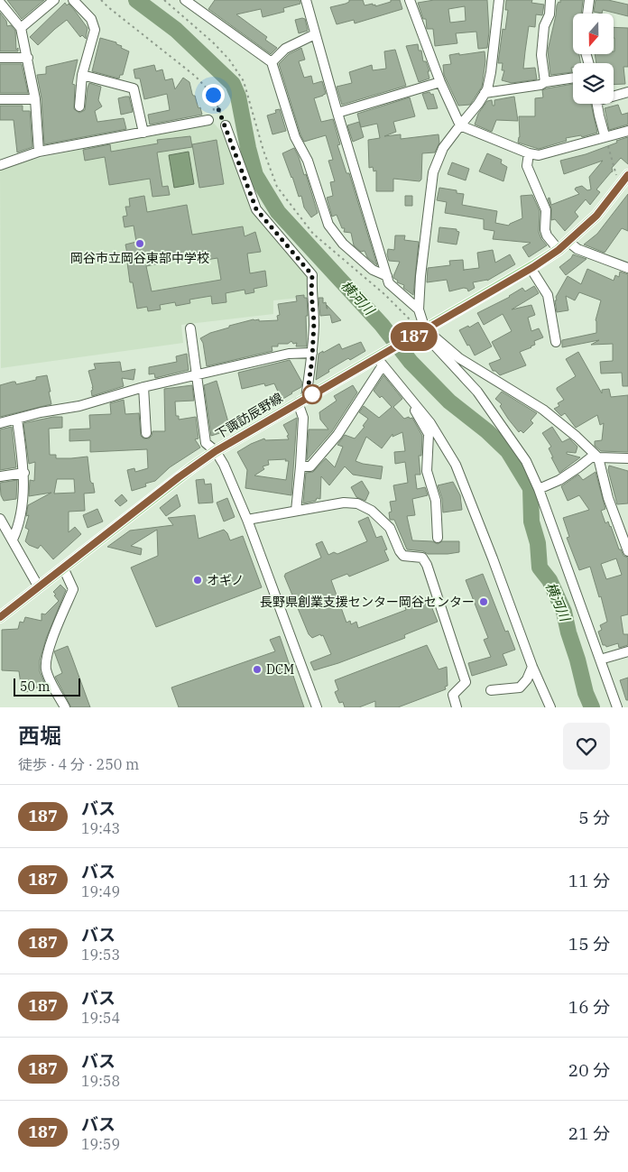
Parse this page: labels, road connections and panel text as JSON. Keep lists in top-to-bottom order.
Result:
{
  "streets": {
    "main road": ["下諏訪辰野線"]
  },
  "water": ["横河川"],
  "places": [
    "岡谷市立岡谷東部中学校",
    "オギノ",
    "長野県創業支援センター岡谷センター",
    "DCM"
  ],
  "lines": ["bus line 187"],
  "scale_bar": "50 m",
  "north": "bottom",
  "page": {
    "on_map": "187",
    "scale": "50 m",
    "heading": ["西堀", "徒歩 · 4 分 · 250 m"],
    "list": [
      {
        "mark": "187",
        "name": "バス",
        "note": "19:43",
        "value": "5 分"
      },
      {
        "mark": "187",
        "name": "バス",
        "note": "19:49",
        "value": "11 分"
      },
      {
        "mark": "187",
        "name": "バス",
        "note": "19:53",
        "value": "15 分"
      },
      {
        "mark": "187",
        "name": "バス",
        "note": "19:54",
        "value": "16 分"
      },
      {
        "mark": "187",
        "name": "バス",
        "note": "19:58",
        "value": "20 分"
      },
      {
        "mark": "187",
        "name": "バス",
        "note": "19:59",
        "value": "21 分"
      }
    ]
  }
}
